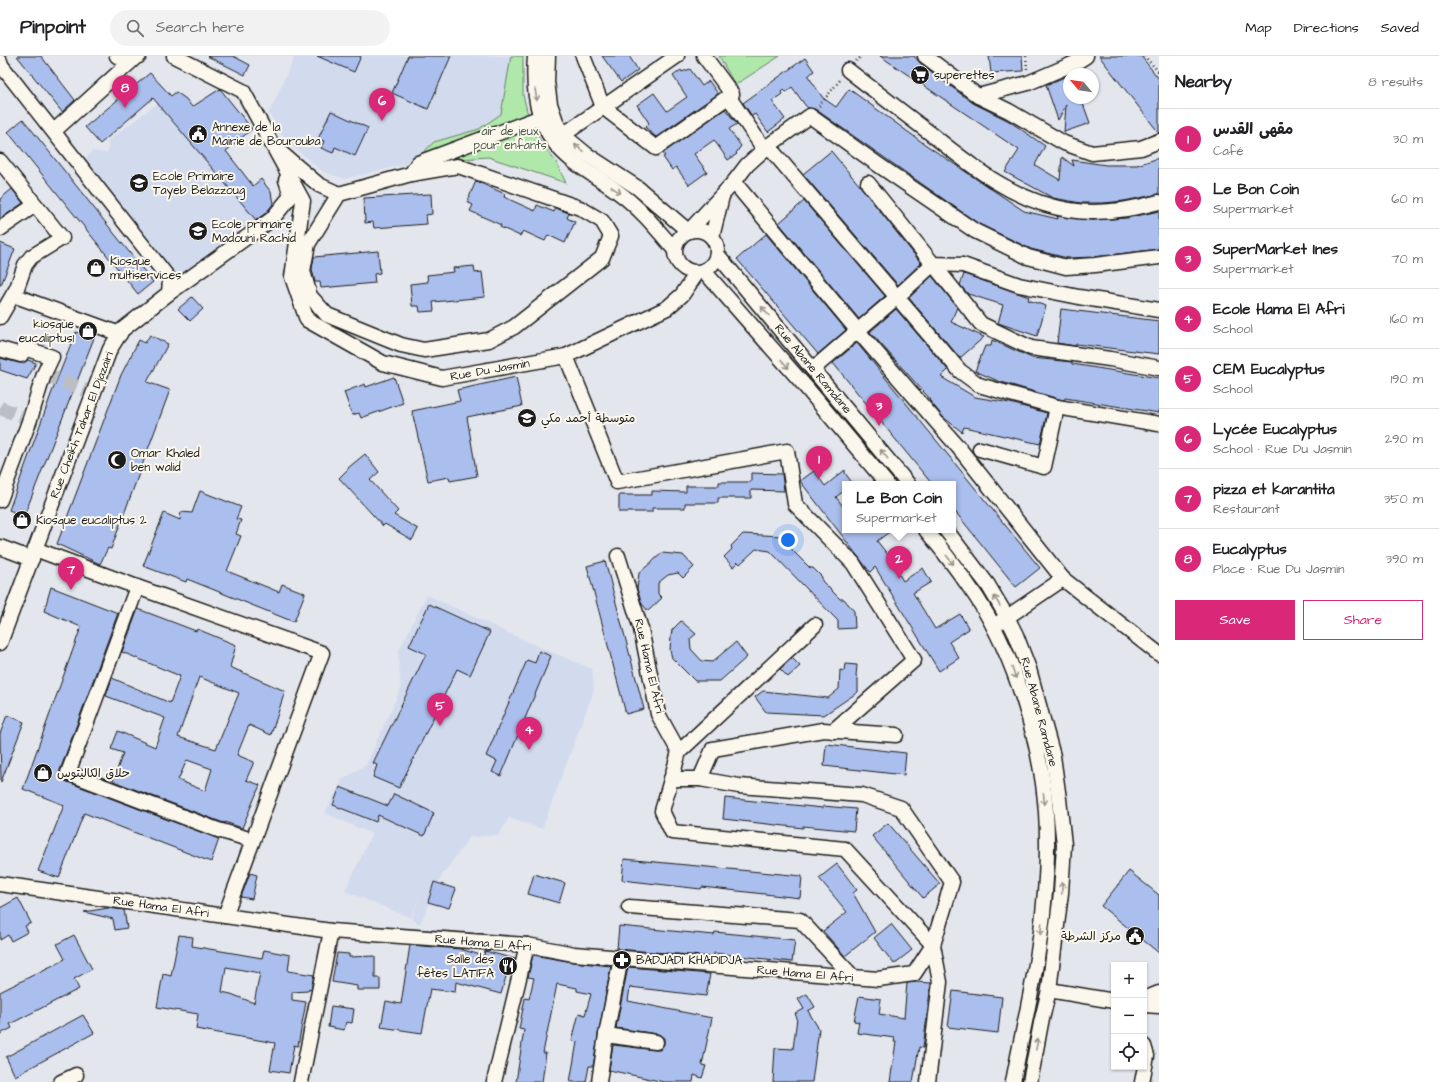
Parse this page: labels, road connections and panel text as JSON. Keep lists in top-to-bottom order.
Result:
{
  "streets": {
    "street": [
      "Rue Abane Ramdane",
      "Rue Du Jasmin",
      "Rue Cheikh Tahar El Djazairi",
      "Rue Hama El Afri"
    ]
  },
  "crossings": [
    ["Rue Abane Ramdane", "Rue Du Jasmin"],
    ["Rue Du Jasmin", "Rue Cheikh Tahar El Djazairi"]
  ],
  "parks": ["air de jeux pour enfants"],
  "places": {
    "supermarket": ["superettes"],
    "public building": ["Annexe de la Mairie de Bourouba", "مركز الشرطة"],
    "school or university": ["Ecole Primaire Tayeb Belazzoug", "Ecole primaire Madouni Rachid", "متوسطة أحمد مكي"],
    "shop": [
      "Kiosque multiservices",
      "kiosque eucaliptus1",
      "Kiosque eucaliptus 2",
      "حلاق الكاليتوس"
    ],
    "mosque": ["Omar Khaled ben walid"],
    "pharmacy": ["BADJADI KHADIDJA"],
    "restaurant": ["Salle des fêtes LATIFA"]
  },
  "north": "top left",
  "page": {
    "header": "Pinpoint",
    "search": "Search here",
    "nav": ["Map", "Directions", "Saved"],
    "heading": ["Nearby", "8 results"],
    "pins": [
      "8",
      "6",
      "3",
      "1",
      "2",
      "7",
      "5",
      "4"
    ],
    "list": [
      {
        "mark": "1",
        "name": "مقهى القدس",
        "note": "Café",
        "value": "30 m"
      },
      {
        "mark": "2",
        "name": "Le Bon Coin",
        "note": "Supermarket",
        "value": "60 m"
      },
      {
        "mark": "3",
        "name": "SuperMarket Ines",
        "note": "Supermarket",
        "value": "70 m"
      },
      {
        "mark": "4",
        "name": "Ecole Hama El Afri",
        "note": "School",
        "value": "160 m"
      },
      {
        "mark": "5",
        "name": "CEM Eucalyptus",
        "note": "School",
        "value": "190 m"
      },
      {
        "mark": "6",
        "name": "Lycée Eucalyptus",
        "note": "School · Rue Du Jasmin",
        "value": "290 m"
      },
      {
        "mark": "7",
        "name": "pizza et karantita",
        "note": "Restaurant",
        "value": "350 m"
      },
      {
        "mark": "8",
        "name": "Eucalyptus",
        "note": "Place · Rue Du Jasmin",
        "value": "390 m"
      }
    ],
    "popup": ["Le Bon Coin", "Supermarket"],
    "buttons": ["Save", "Share"],
    "map_buttons": ["+", "−"]
  }
}
